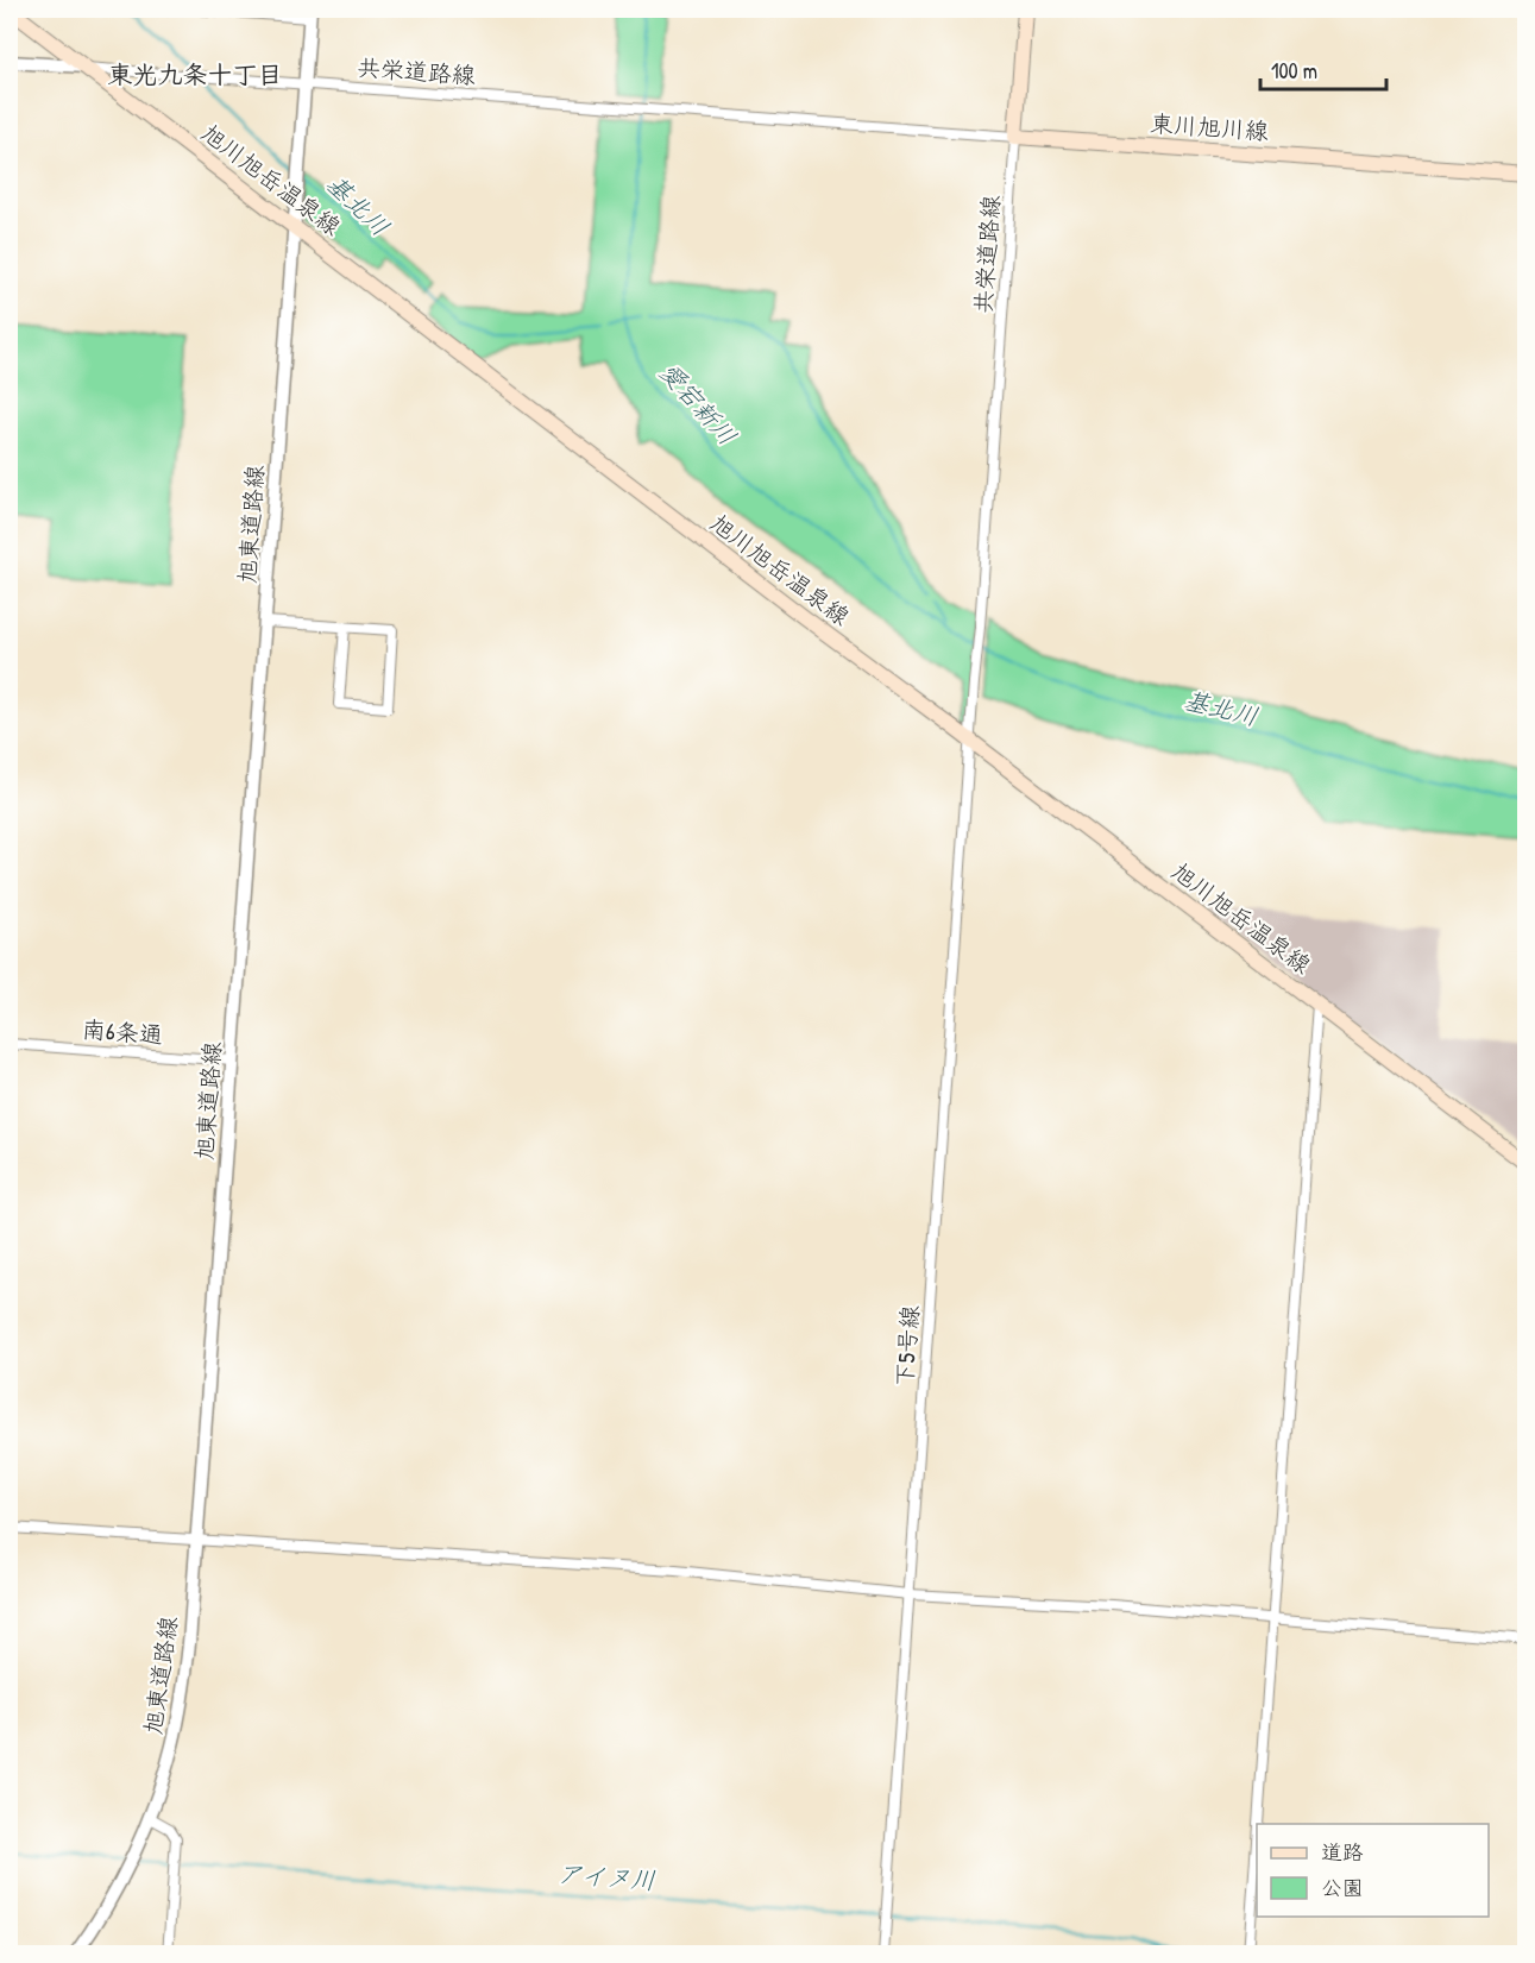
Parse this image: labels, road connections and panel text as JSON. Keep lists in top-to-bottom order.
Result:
{
  "streets": {
    "main road": ["東川旭川線", "旭川旭岳温泉線"],
    "street": [
      "共栄道路線",
      "旭東道路線",
      "南6条通",
      "下5号線"
    ]
  },
  "crossings": [
    ["共栄道路線", "東川旭川線"],
    ["共栄道路線", "旭川旭岳温泉線"],
    ["共栄道路線", "旭東道路線"],
    ["共栄道路線", "下5号線"],
    ["旭川旭岳温泉線", "旭東道路線"],
    ["旭川旭岳温泉線", "下5号線"],
    ["旭東道路線", "南6条通"]
  ],
  "districts": ["東光九条十丁目"],
  "water": ["基北川", "愛宕新川", "アイヌ川"],
  "legend": ["道路", "公園"],
  "scale_bar": "100 m"
}
